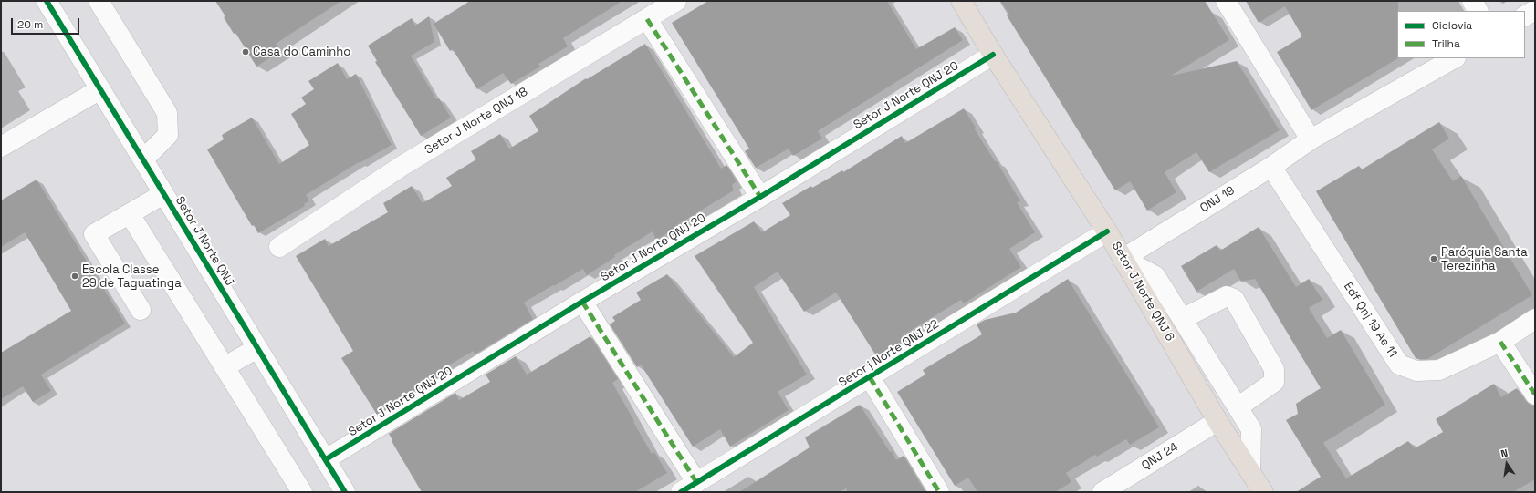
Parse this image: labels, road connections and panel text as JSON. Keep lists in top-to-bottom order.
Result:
{
  "streets": {
    "main road": ["Setor J Norte QNJ 6"],
    "street": [
      "Setor J Norte QNJ 20",
      "Setor J Norte QNJ 18",
      "QNJ 19",
      "Setor J Norte QNJ",
      "Edf Qnj 19 Ae 11",
      "Setor j Norte QNJ 22",
      "QNJ 24"
    ]
  },
  "crossings": [
    ["Setor J Norte QNJ 20", "Setor J Norte QNJ"],
    ["Setor J Norte QNJ 20", "Setor J Norte QNJ 6"],
    ["QNJ 19", "Setor J Norte QNJ 6"],
    ["QNJ 19", "Edf Qnj 19 Ae 11"],
    ["Setor J Norte QNJ 6", "Setor j Norte QNJ 22"],
    ["Setor J Norte QNJ 6", "QNJ 24"]
  ],
  "places": ["Casa do Caminho", "Paróquia Santa Terezinha", "Escola Classe 29 de Taguatinga"],
  "legend": ["Ciclovia", "Trilha"],
  "scale_bar": "20 m",
  "north": "top"
}
